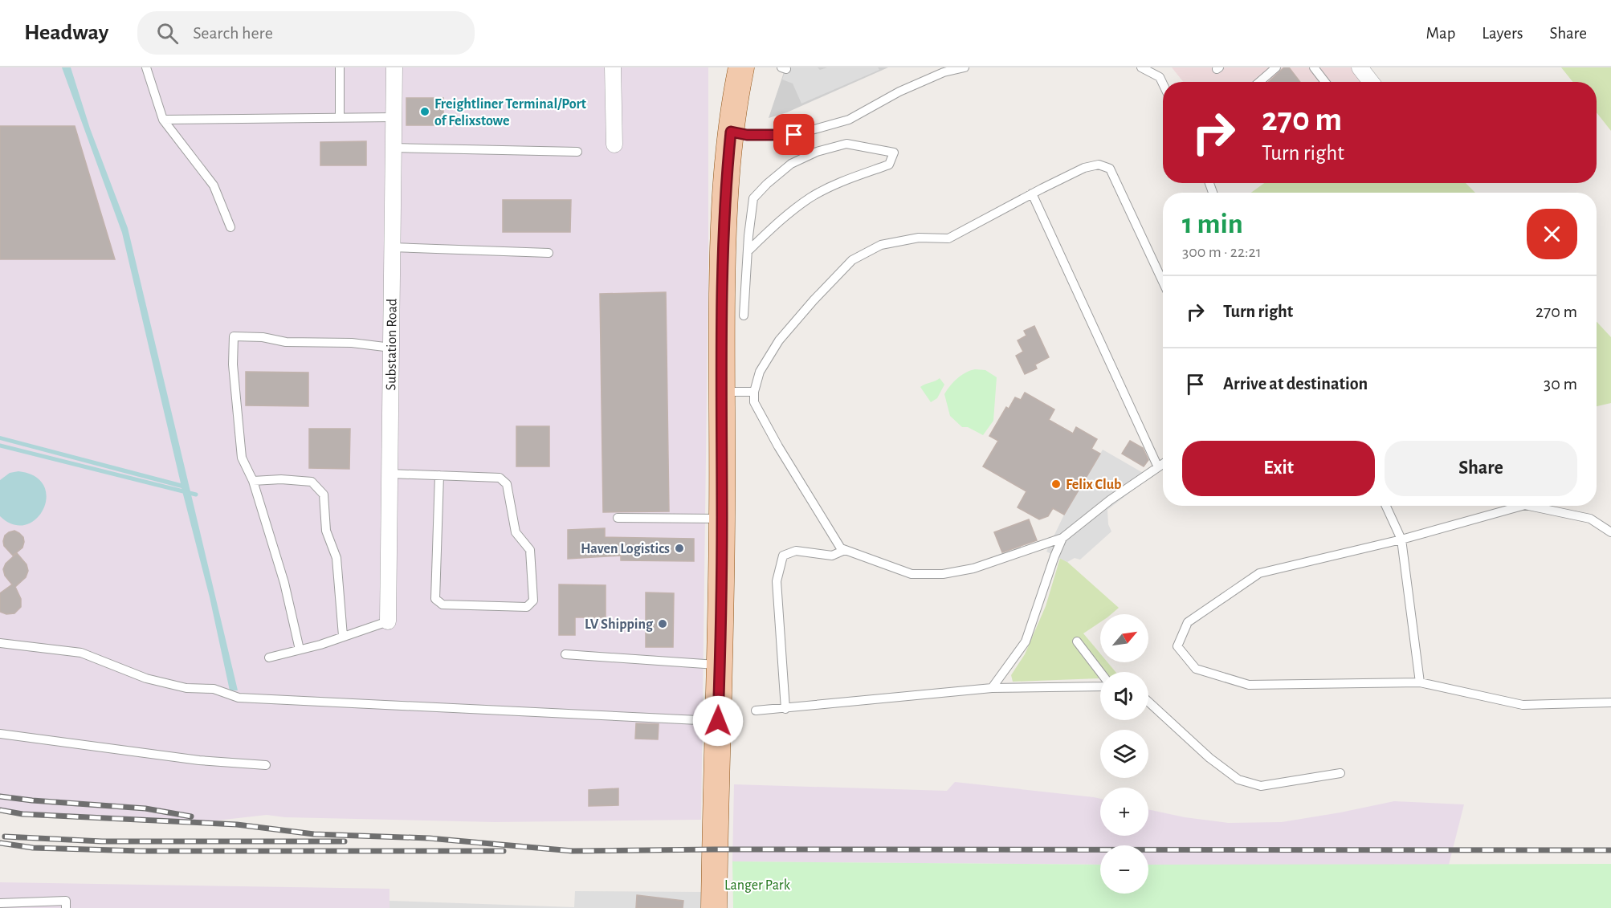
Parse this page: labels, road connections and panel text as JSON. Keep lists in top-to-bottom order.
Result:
{
  "streets": {
    "street": ["Substation Road"]
  },
  "parks": ["Langer Park"],
  "places": [
    "Freightliner Terminal/Port of Felixstowe",
    "Felix Club",
    "Haven Logistics",
    "LV Shipping"
  ],
  "north": "top right",
  "page": {
    "header": "Headway",
    "search": "Search here",
    "nav": ["Map", "Layers", "Share"],
    "turn": ["270 m", "Turn right"],
    "heading": ["1 min", "300 m · 22:21"],
    "list": [
      {
        "name": "Turn right",
        "value": "270 m"
      },
      {
        "name": "Arrive at destination",
        "value": "30 m"
      }
    ],
    "buttons": ["Exit", "Share"],
    "map_buttons": ["+", "−"]
  }
}
